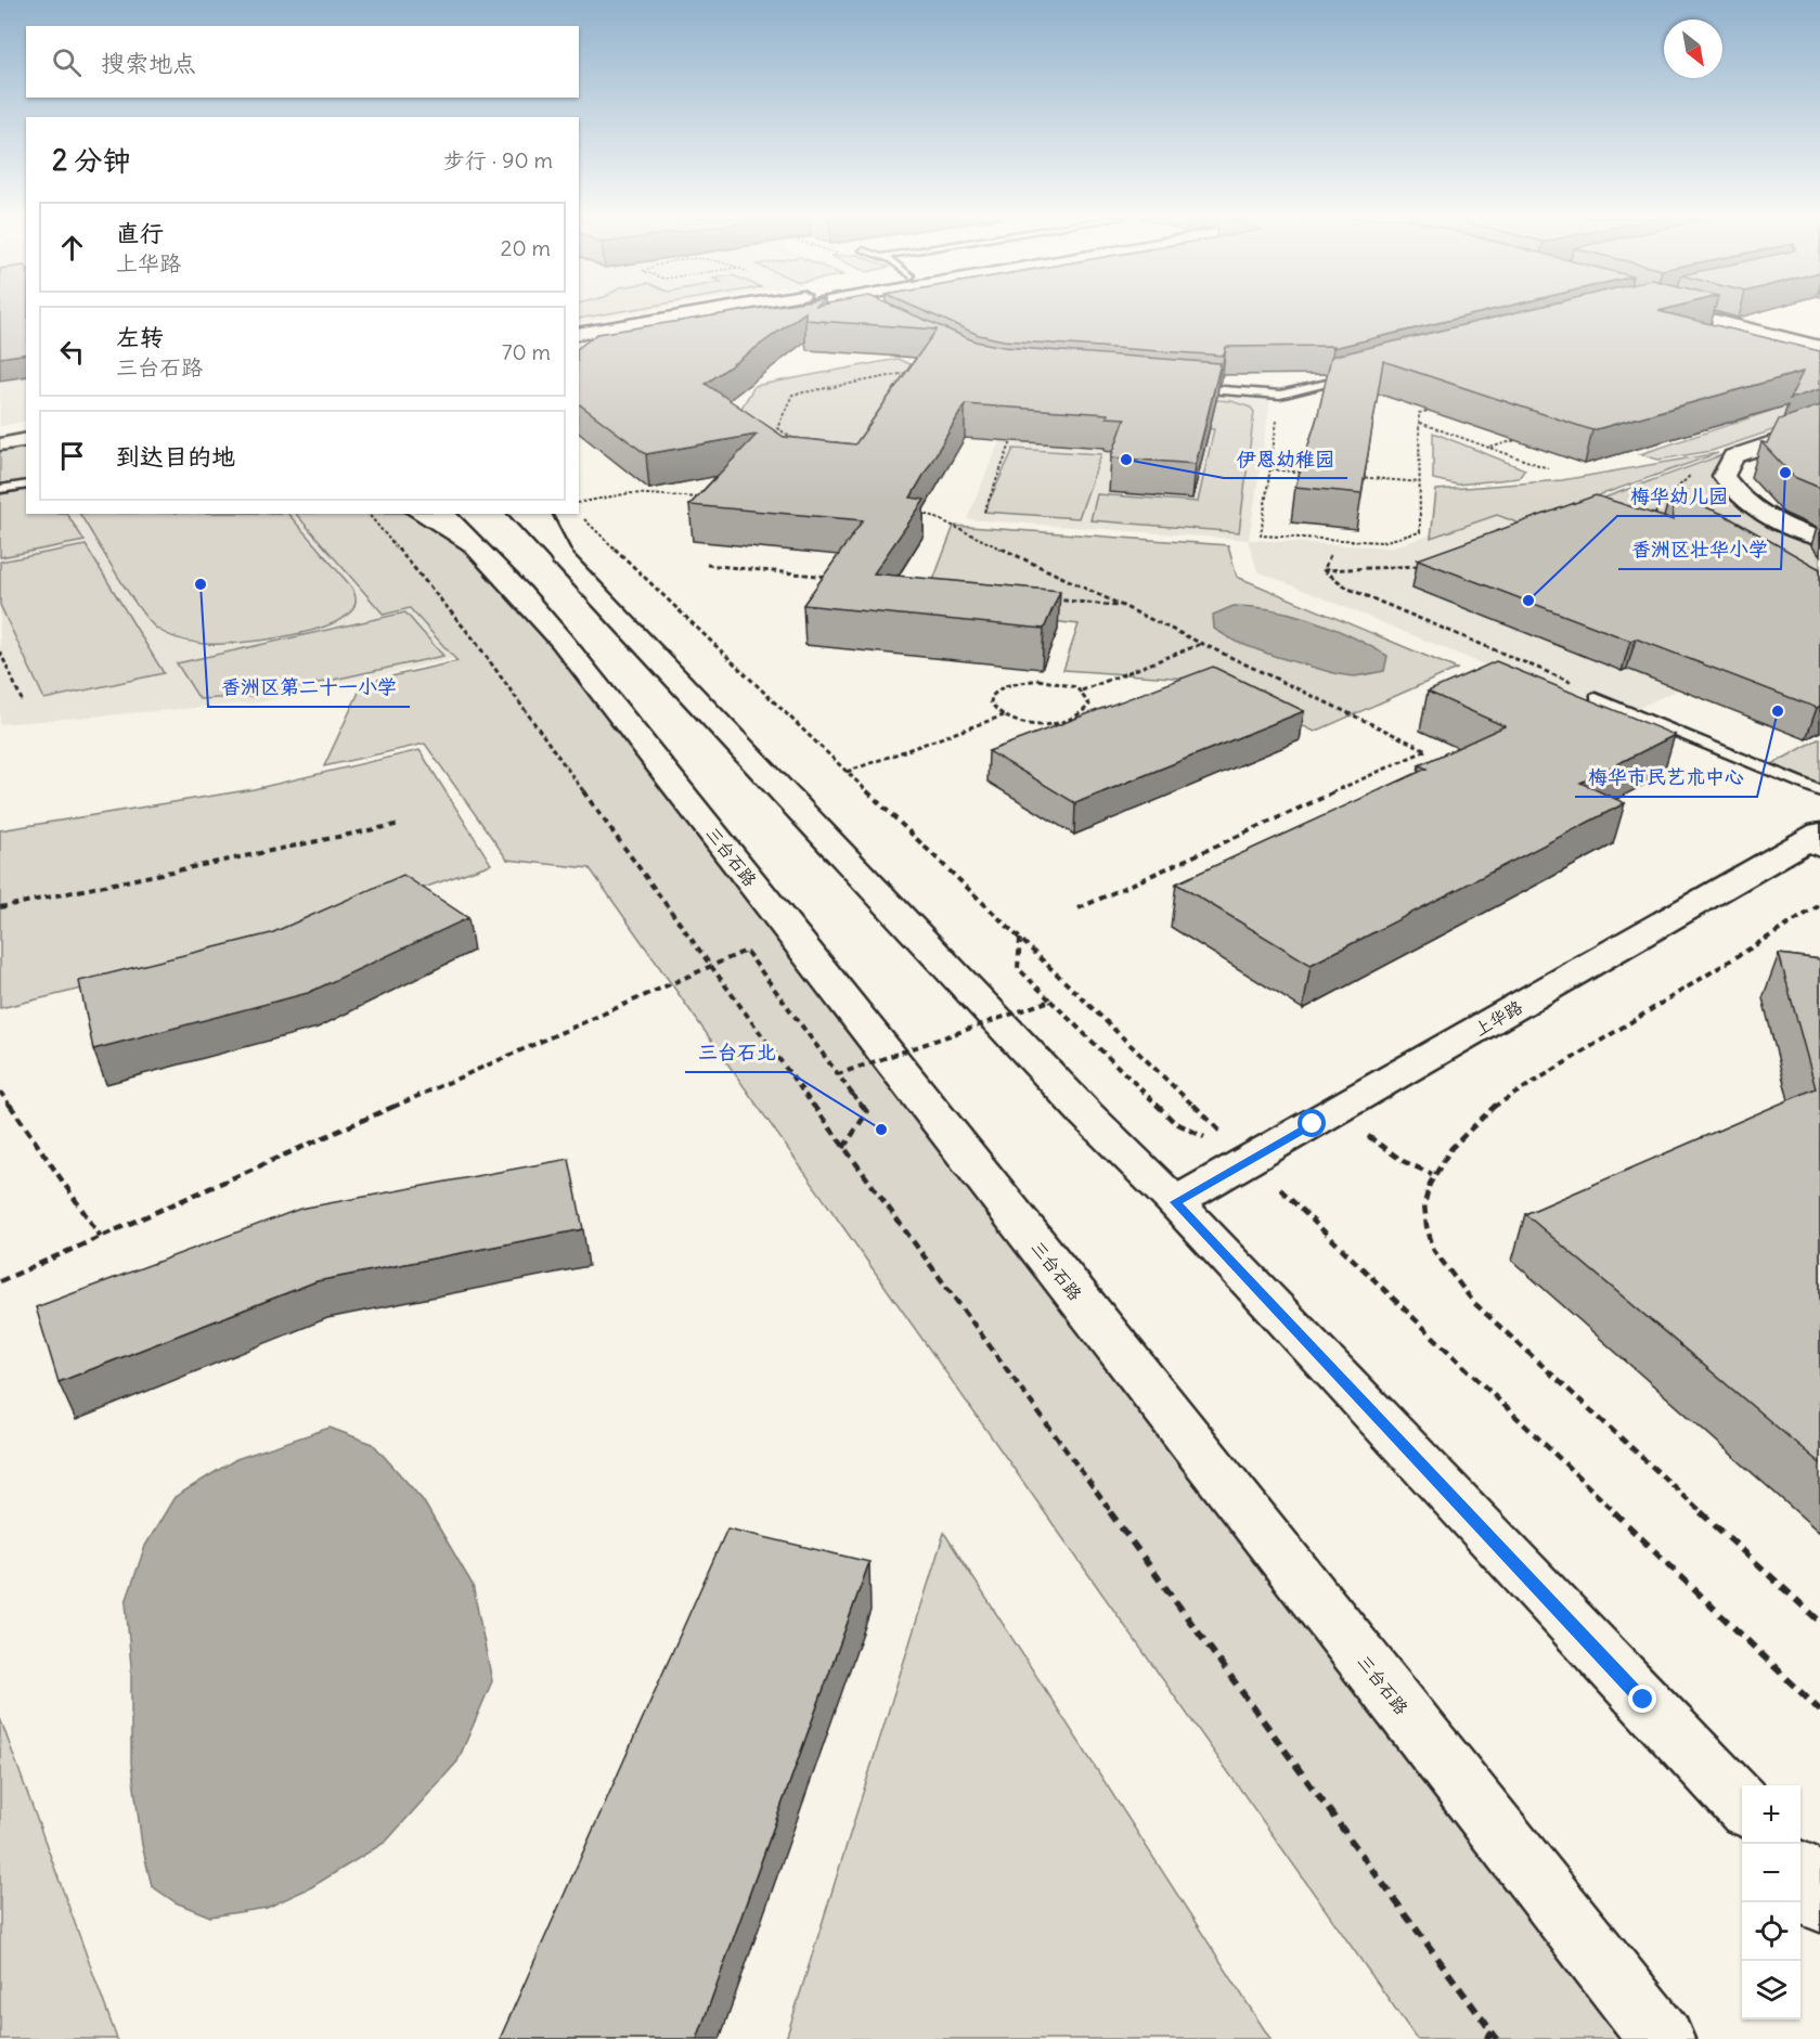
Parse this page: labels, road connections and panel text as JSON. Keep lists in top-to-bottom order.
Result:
{
  "streets": {
    "main road": ["三台石路", "上华路"]
  },
  "places": [
    "伊恩幼稚园",
    "香洲区壮华小学",
    "香洲区第二十一小学",
    "梅华幼儿园",
    "梅华市民艺术中心",
    "三台石北"
  ],
  "north": "bottom right",
  "page": {
    "search": "搜索地点",
    "heading": ["2 分钟", "步行 · 90 m"],
    "list": [
      ["直行", "上华路", "20 m"],
      ["左转", "三台石路", "70 m"],
      "到达目的地"
    ],
    "map_buttons": ["+", "−"]
  }
}
